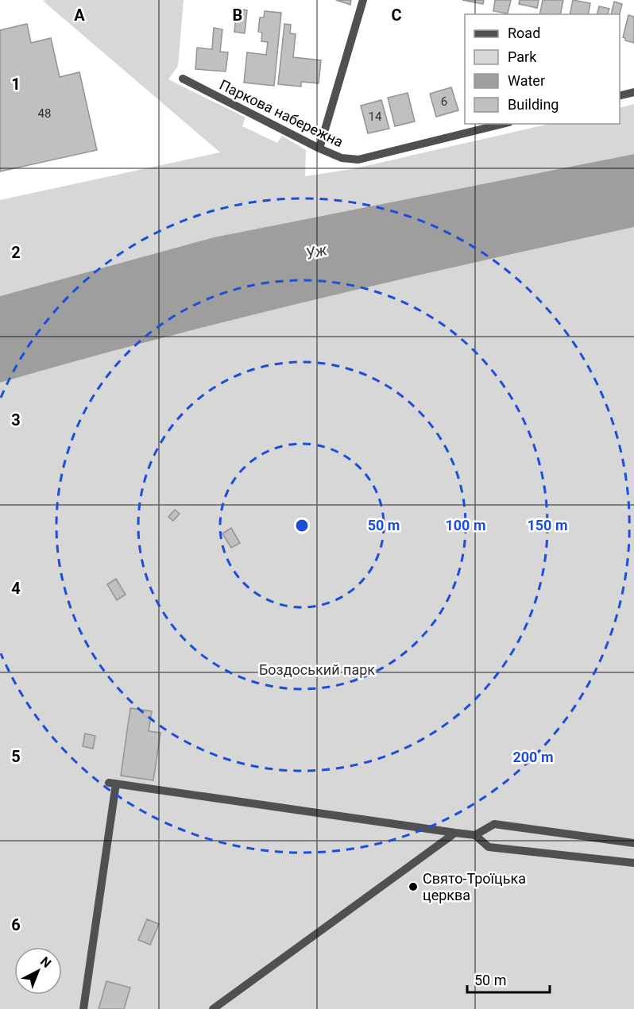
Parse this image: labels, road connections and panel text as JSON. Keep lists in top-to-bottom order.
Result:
{
  "streets": {
    "street": ["Паркова набережна"]
  },
  "water": ["Уж"],
  "parks": ["Боздоський парк"],
  "places": ["Свято-Троїцька церква"],
  "house_numbers": ["6", "48", "14"],
  "legend": [
    "Road",
    "Park",
    "Water",
    "Building"
  ],
  "scale_bar": "50 m",
  "north": "top right",
  "grid": {
    "columns": ["A", "B", "C"],
    "rows": [
      "1",
      "2",
      "3",
      "4",
      "5",
      "6"
    ]
  },
  "rings": [
    "50 m",
    "100 m",
    "150 m",
    "200 m"
  ]
}
